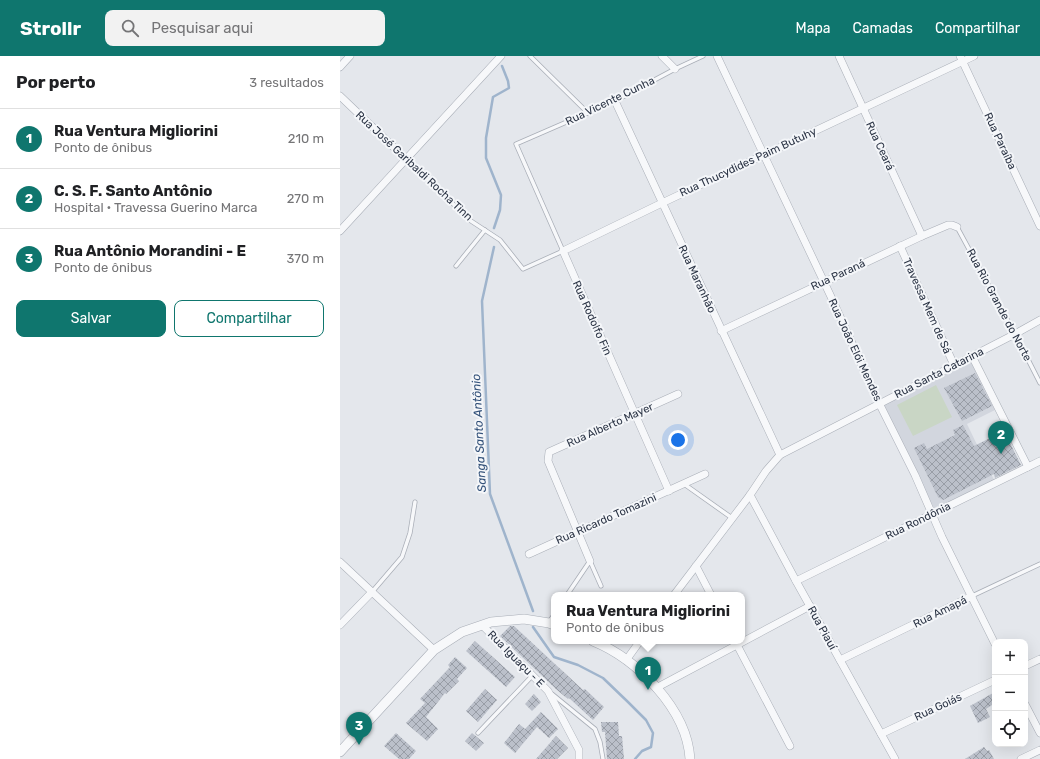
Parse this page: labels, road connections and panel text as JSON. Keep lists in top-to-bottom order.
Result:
{
  "streets": {
    "street": [
      "Rua Paraíba",
      "Rua Ceará",
      "Rua Thucydides Paim Butuhy",
      "Rua José Garibaldi Rocha Tinn",
      "Rua Paraná",
      "Rua Maranhão",
      "Travessa Mem de Sá",
      "Rua Rodolfo Fin",
      "Rua João Elói Mendes",
      "Rua Santa Catarina",
      "Rua Alberto Mayer",
      "Rua Ricardo Tomazini",
      "Rua Rondônia",
      "Rua Amapá",
      "Rua Piauí",
      "Rua Iguaçu - E",
      "Rua Goiás"
    ],
    "lane": ["Rua Vicente Cunha", "Rua Rio Grande do Norte"]
  },
  "crossings": [
    ["Rua Vicente Cunha", "Rua Maranhão"],
    ["Rua Vicente Cunha", "Rua Rodolfo Fin"],
    ["Rua Paraíba", "Rua Thucydides Paim Butuhy"],
    ["Rua Ceará", "Rua Thucydides Paim Butuhy"],
    ["Rua Ceará", "Rua Paraná"],
    ["Rua Thucydides Paim Butuhy", "Rua José Garibaldi Rocha Tinn"],
    ["Rua Thucydides Paim Butuhy", "Rua Maranhão"],
    ["Rua Thucydides Paim Butuhy", "Rua Rodolfo Fin"],
    ["Rua Thucydides Paim Butuhy", "Rua João Elói Mendes"],
    ["Rua Paraná", "Rua Maranhão"],
    ["Rua Paraná", "Rua Rio Grande do Norte"],
    ["Rua Paraná", "Travessa Mem de Sá"],
    ["Rua Paraná", "Rua João Elói Mendes"],
    ["Rua Maranhão", "Rua Santa Catarina"],
    ["Rua Rio Grande do Norte", "Rua Santa Catarina"],
    ["Travessa Mem de Sá", "Rua Santa Catarina"],
    ["Rua Rodolfo Fin", "Rua Alberto Mayer"],
    ["Rua Rodolfo Fin", "Rua Ricardo Tomazini"],
    ["Rua João Elói Mendes", "Rua Santa Catarina"],
    ["Rua João Elói Mendes", "Rua Rondônia"],
    ["Rua João Elói Mendes", "Rua Amapá"],
    ["Rua Santa Catarina", "Rua Piauí"],
    ["Rua Alberto Mayer", "Rua Ricardo Tomazini"],
    ["Rua Rondônia", "Rua Piauí"],
    ["Rua Amapá", "Rua Piauí"],
    ["Rua Piauí", "Rua Goiás"]
  ],
  "water": ["Sanga Santo Antônio"],
  "page": {
    "header": "Strollr",
    "search": "Pesquisar aqui",
    "nav": ["Mapa", "Camadas", "Compartilhar"],
    "heading": ["Por perto", "3 resultados"],
    "list": [
      {
        "mark": "1",
        "name": "Rua Ventura Migliorini",
        "note": "Ponto de ônibus",
        "value": "210 m"
      },
      {
        "mark": "2",
        "name": "C. S. F. Santo Antônio",
        "note": "Hospital · Travessa Guerino Marca",
        "value": "270 m"
      },
      {
        "mark": "3",
        "name": "Rua Antônio Morandini - E",
        "note": "Ponto de ônibus",
        "value": "370 m"
      }
    ],
    "buttons": ["Salvar", "Compartilhar"],
    "pins": ["2", "1", "3"],
    "popup": ["Rua Ventura Migliorini", "Ponto de ônibus"],
    "map_buttons": ["+", "−"]
  }
}
